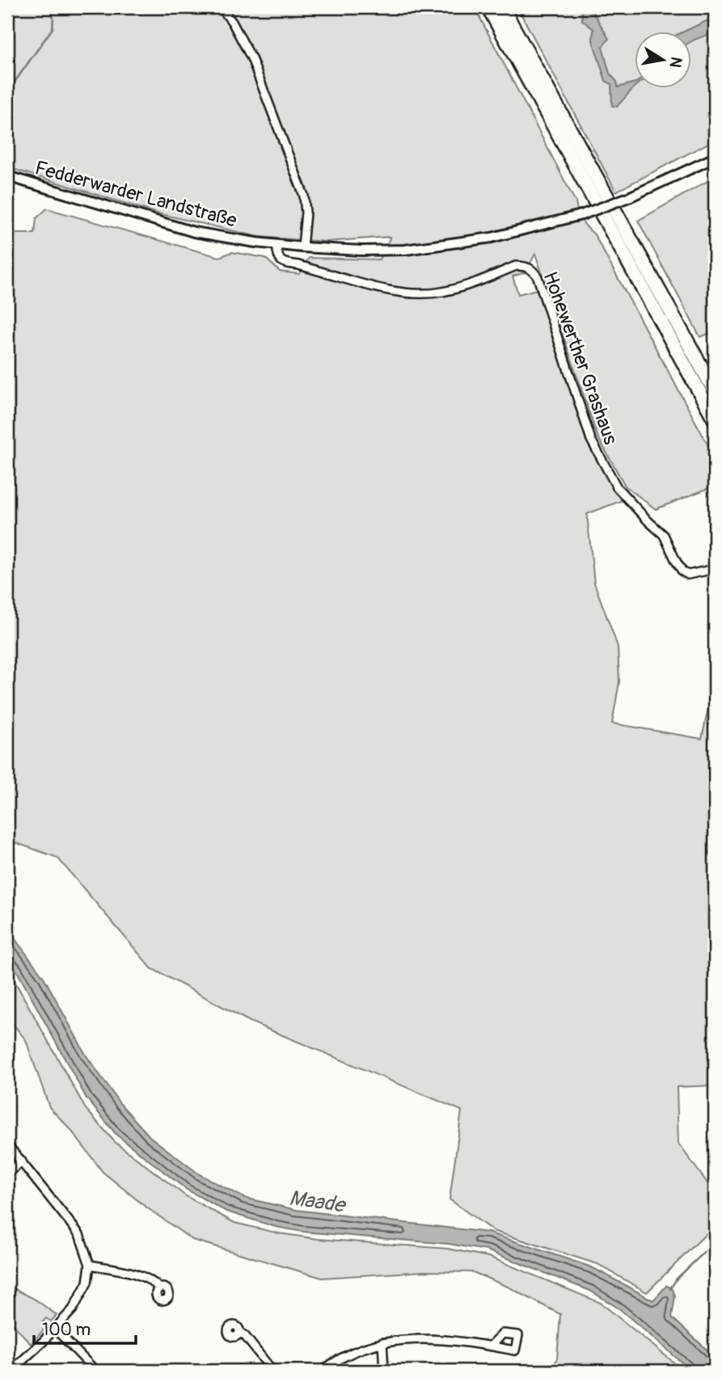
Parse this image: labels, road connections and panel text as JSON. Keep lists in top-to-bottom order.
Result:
{
  "streets": {
    "street": ["Fedderwarder Landstraße", "Hohewerther Grashaus"]
  },
  "crossings": [
    ["Fedderwarder Landstraße", "Hohewerther Grashaus"]
  ],
  "water": ["Maade"],
  "scale_bar": "100 m",
  "north": "right"
}
